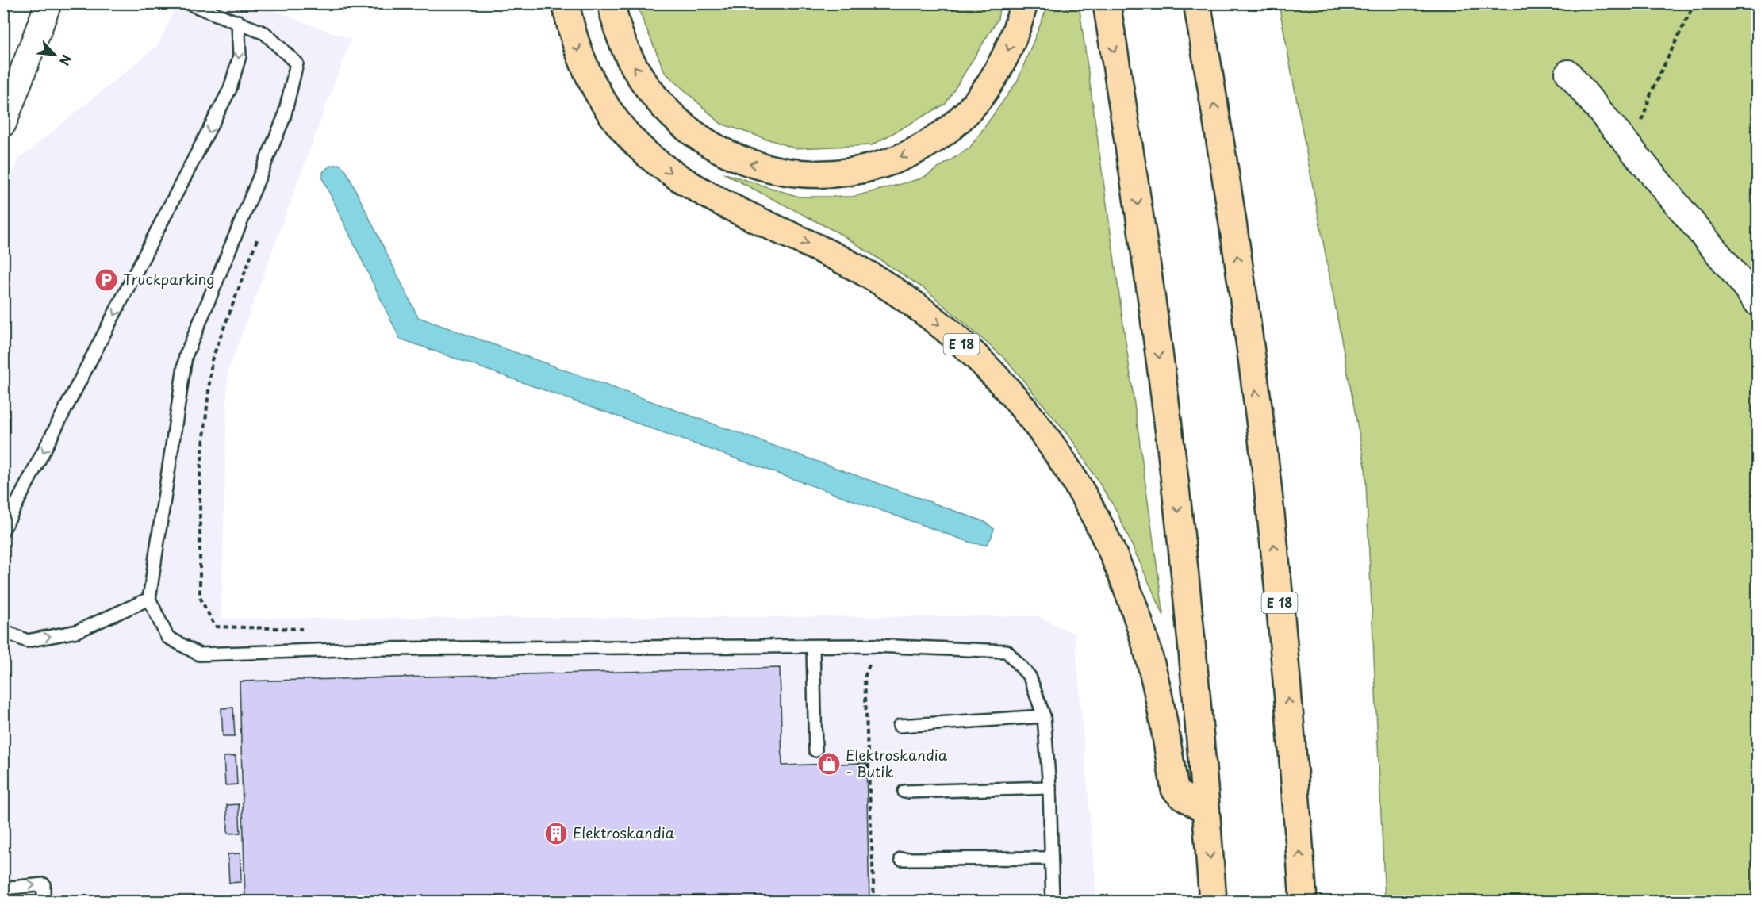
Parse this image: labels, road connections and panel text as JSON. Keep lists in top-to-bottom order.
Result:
{
  "streets": {
    "highway": ["E 18"]
  },
  "places": {
    "parking": ["Truckparking"],
    "shop": ["Elektroskandia - Butik"],
    "building": ["Elektroskandia"]
  },
  "north": "bottom right"
}
